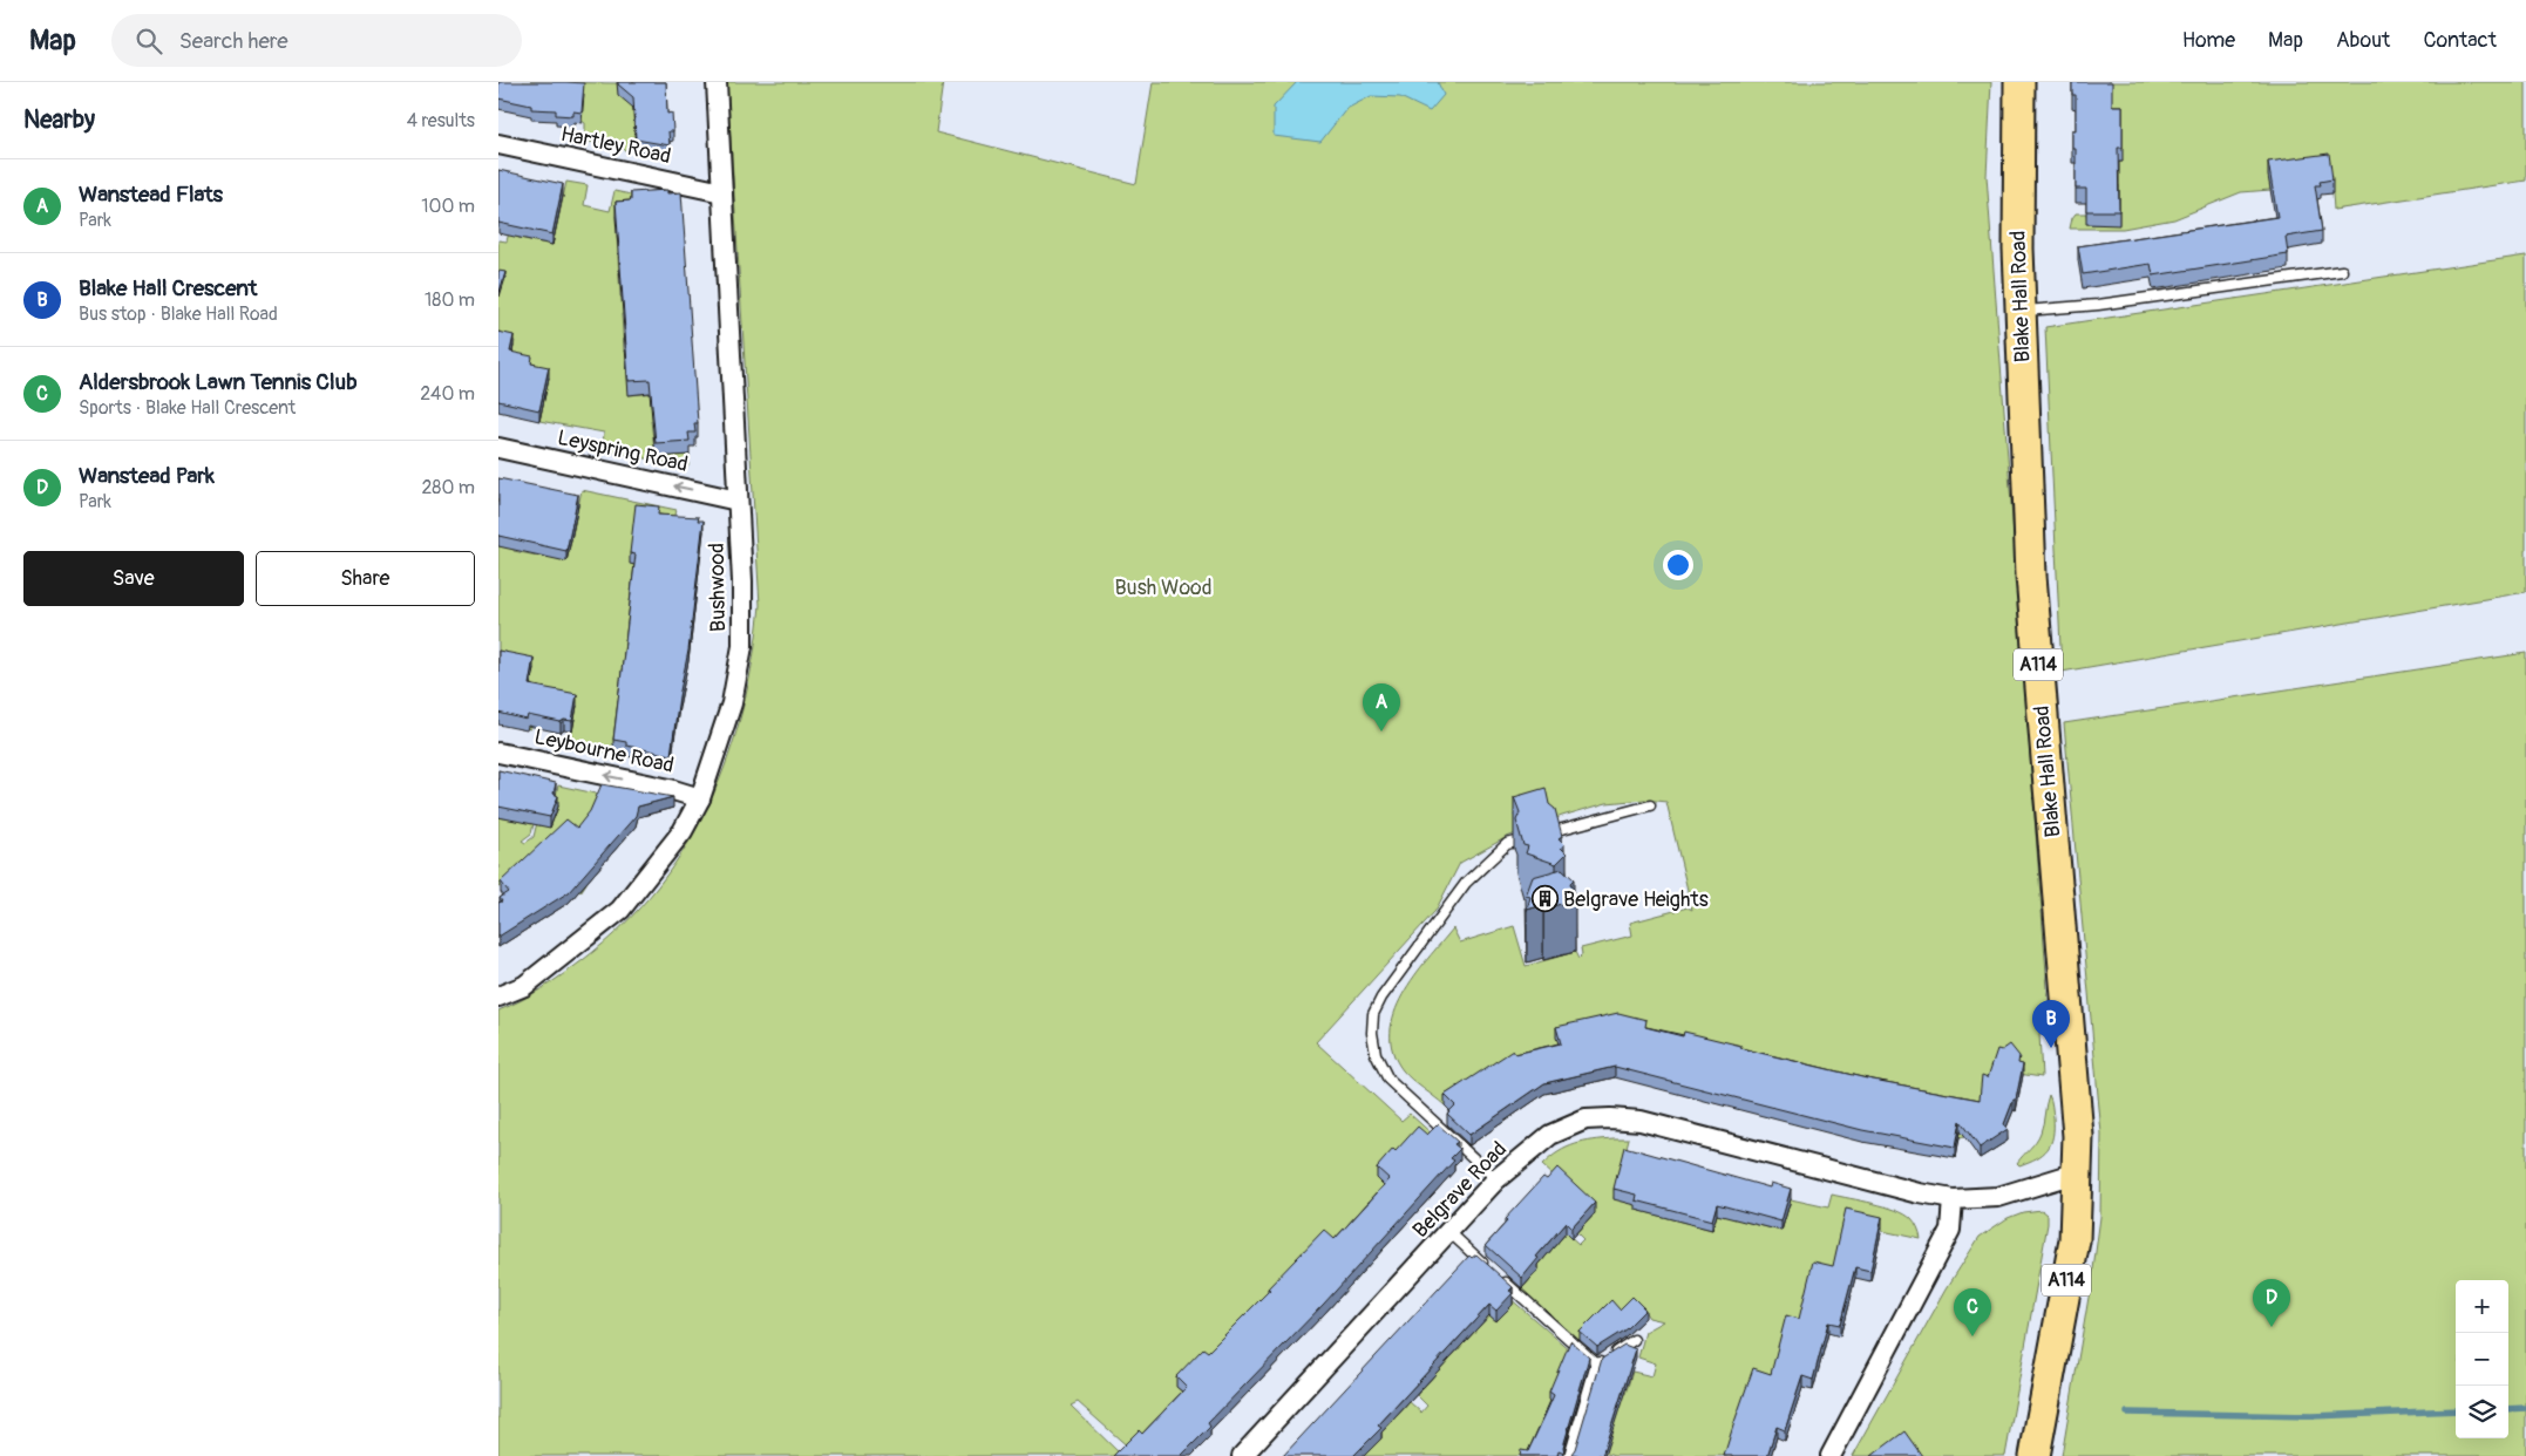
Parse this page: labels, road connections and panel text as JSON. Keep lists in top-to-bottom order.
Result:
{
  "streets": {
    "main road": ["Blake Hall Road", "A114"],
    "street": [
      "Hartley Road",
      "Leyspring Road",
      "Bushwood",
      "Leybourne Road",
      "Belgrave Road"
    ]
  },
  "crossings": [
    ["Hartley Road", "Bushwood"],
    ["Blake Hall Road", "Belgrave Road"],
    ["Leyspring Road", "Bushwood"],
    ["Bushwood", "Leybourne Road"]
  ],
  "one_way": ["Leyspring Road", "Leybourne Road"],
  "parks": ["Bush Wood"],
  "places": {
    "building": ["Belgrave Heights"]
  },
  "page": {
    "header": "Map",
    "search": "Search here",
    "nav": [
      "Home",
      "Map",
      "About",
      "Contact"
    ],
    "heading": ["Nearby", "4 results"],
    "list": [
      {
        "mark": "A",
        "name": "Wanstead Flats",
        "note": "Park",
        "value": "100 m"
      },
      {
        "mark": "B",
        "name": "Blake Hall Crescent",
        "note": "Bus stop · Blake Hall Road",
        "value": "180 m"
      },
      {
        "mark": "C",
        "name": "Aldersbrook Lawn Tennis Club",
        "note": "Sports · Blake Hall Crescent",
        "value": "240 m"
      },
      {
        "mark": "D",
        "name": "Wanstead Park",
        "note": "Park",
        "value": "280 m"
      }
    ],
    "buttons": ["Save", "Share"],
    "pins": [
      "A",
      "B",
      "D",
      "C"
    ],
    "map_buttons": ["+", "−"]
  }
}
